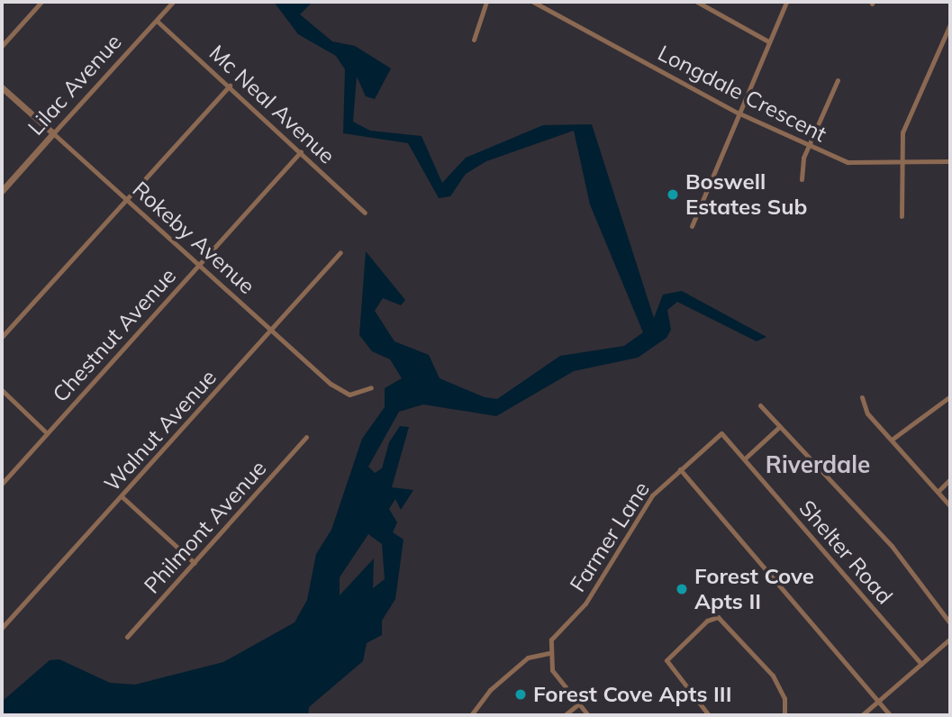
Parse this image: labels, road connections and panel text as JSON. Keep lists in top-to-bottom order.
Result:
{
  "streets": {
    "street": [
      "Lilac Avenue",
      "Longdale Crescent",
      "Mc Neal Avenue",
      "Rokeby Avenue",
      "Chestnut Avenue",
      "Walnut Avenue",
      "Philmont Avenue",
      "Farmer Lane",
      "Shelter Road"
    ]
  },
  "crossings": [
    ["Lilac Avenue", "Mc Neal Avenue"],
    ["Lilac Avenue", "Rokeby Avenue"],
    ["Mc Neal Avenue", "Chestnut Avenue"],
    ["Rokeby Avenue", "Chestnut Avenue"],
    ["Rokeby Avenue", "Walnut Avenue"],
    ["Farmer Lane", "Shelter Road"]
  ],
  "districts": ["Riverdale"],
  "places": ["Boswell Estates Sub", "Forest Cove Apts II", "Forest Cove Apts III"]
}
